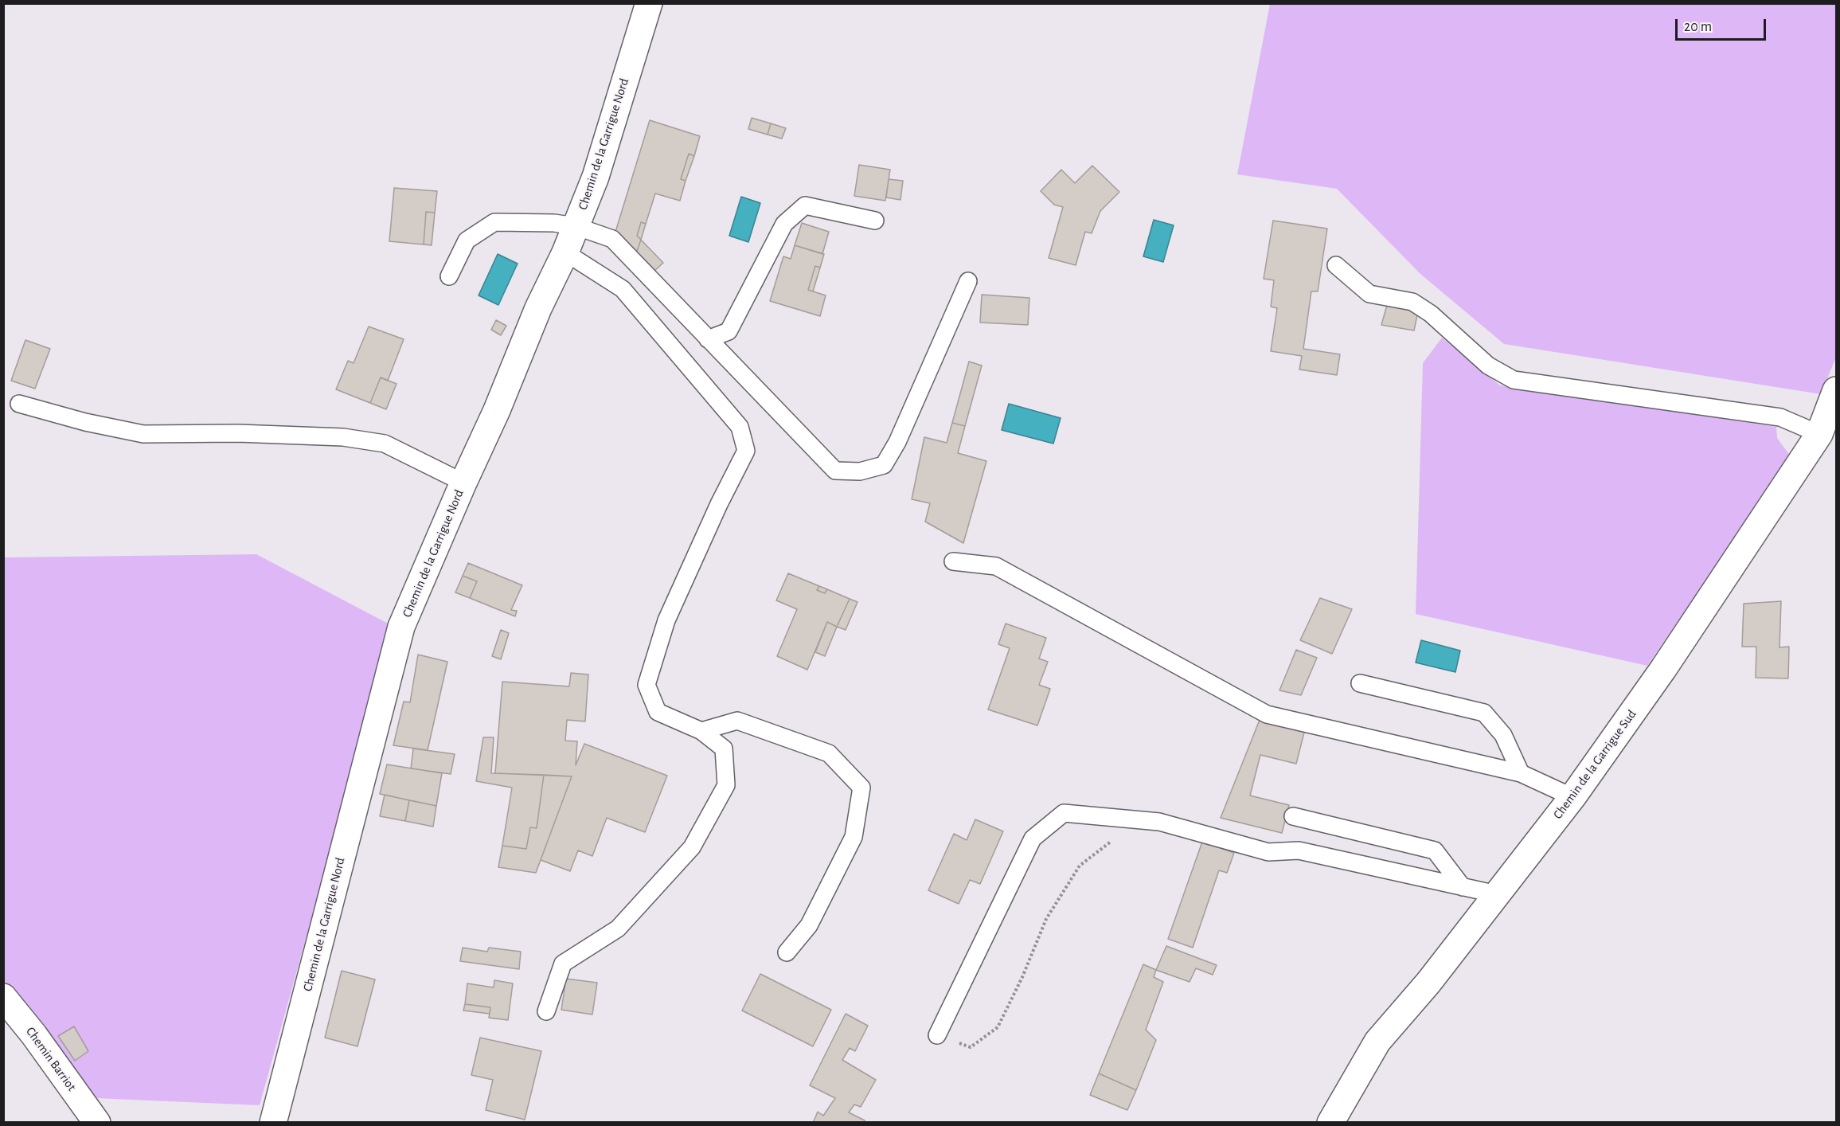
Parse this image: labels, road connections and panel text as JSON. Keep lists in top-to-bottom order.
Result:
{
  "streets": {
    "street": ["Chemin de la Garrigue Nord", "Chemin de la Garrigue Sud", "Chemin Barriot"]
  },
  "scale_bar": "20 m"
}
